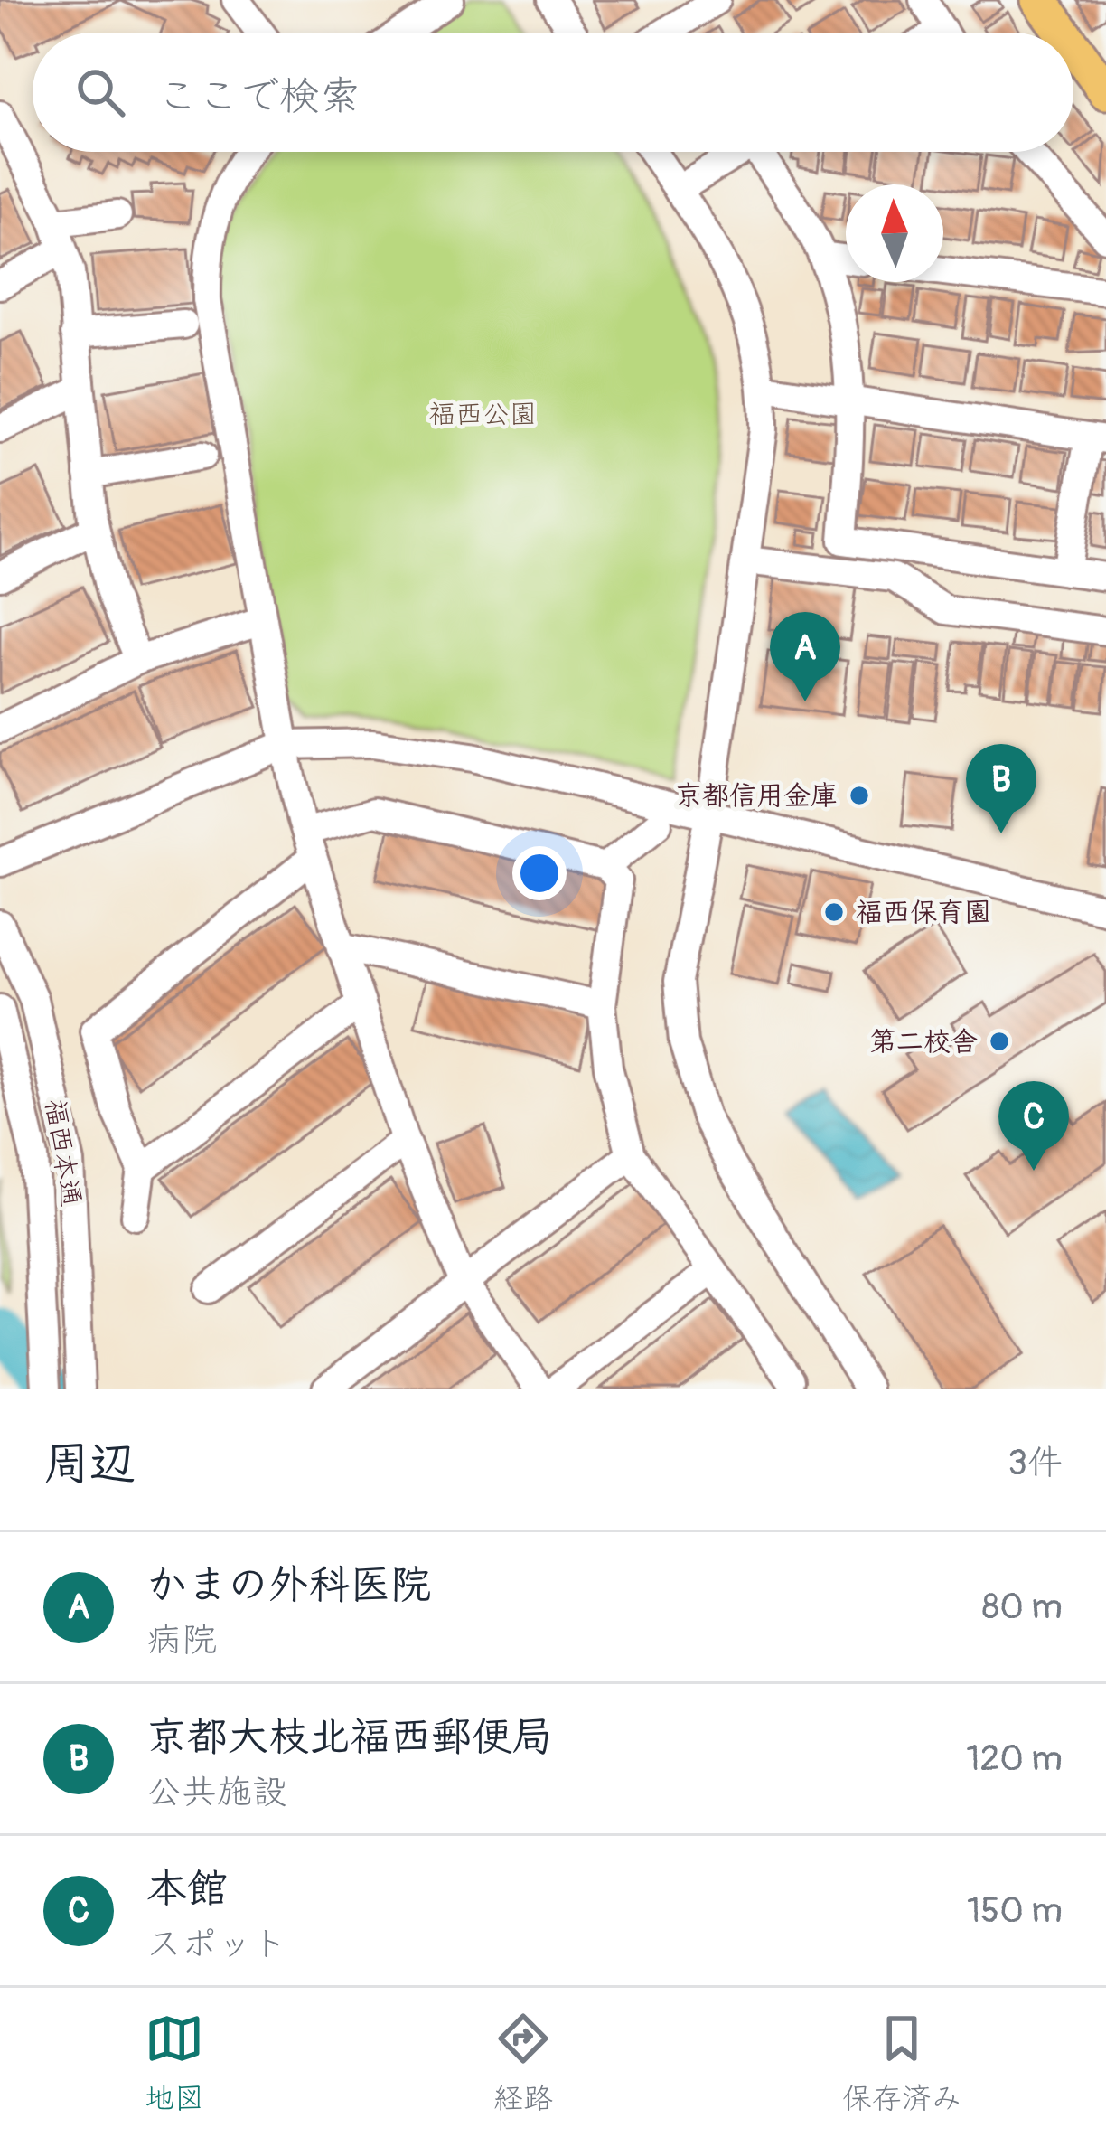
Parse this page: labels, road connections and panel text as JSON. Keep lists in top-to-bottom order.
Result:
{
  "streets": {
    "street": ["福西本通"]
  },
  "parks": ["福西公園"],
  "places": ["京都信用金庫", "福西保育園", "第二校舎"],
  "north": "top",
  "page": {
    "search": "ここで検索",
    "pins": ["A", "B", "C"],
    "heading": ["周辺", "3件"],
    "list": [
      {
        "mark": "A",
        "name": "かまの外科医院",
        "note": "病院",
        "value": "80 m"
      },
      {
        "mark": "B",
        "name": "京都大枝北福西郵便局",
        "note": "公共施設",
        "value": "120 m"
      },
      {
        "mark": "C",
        "name": "本館",
        "note": "スポット",
        "value": "150 m"
      }
    ],
    "nav": ["地図", "経路", "保存済み"]
  }
}
